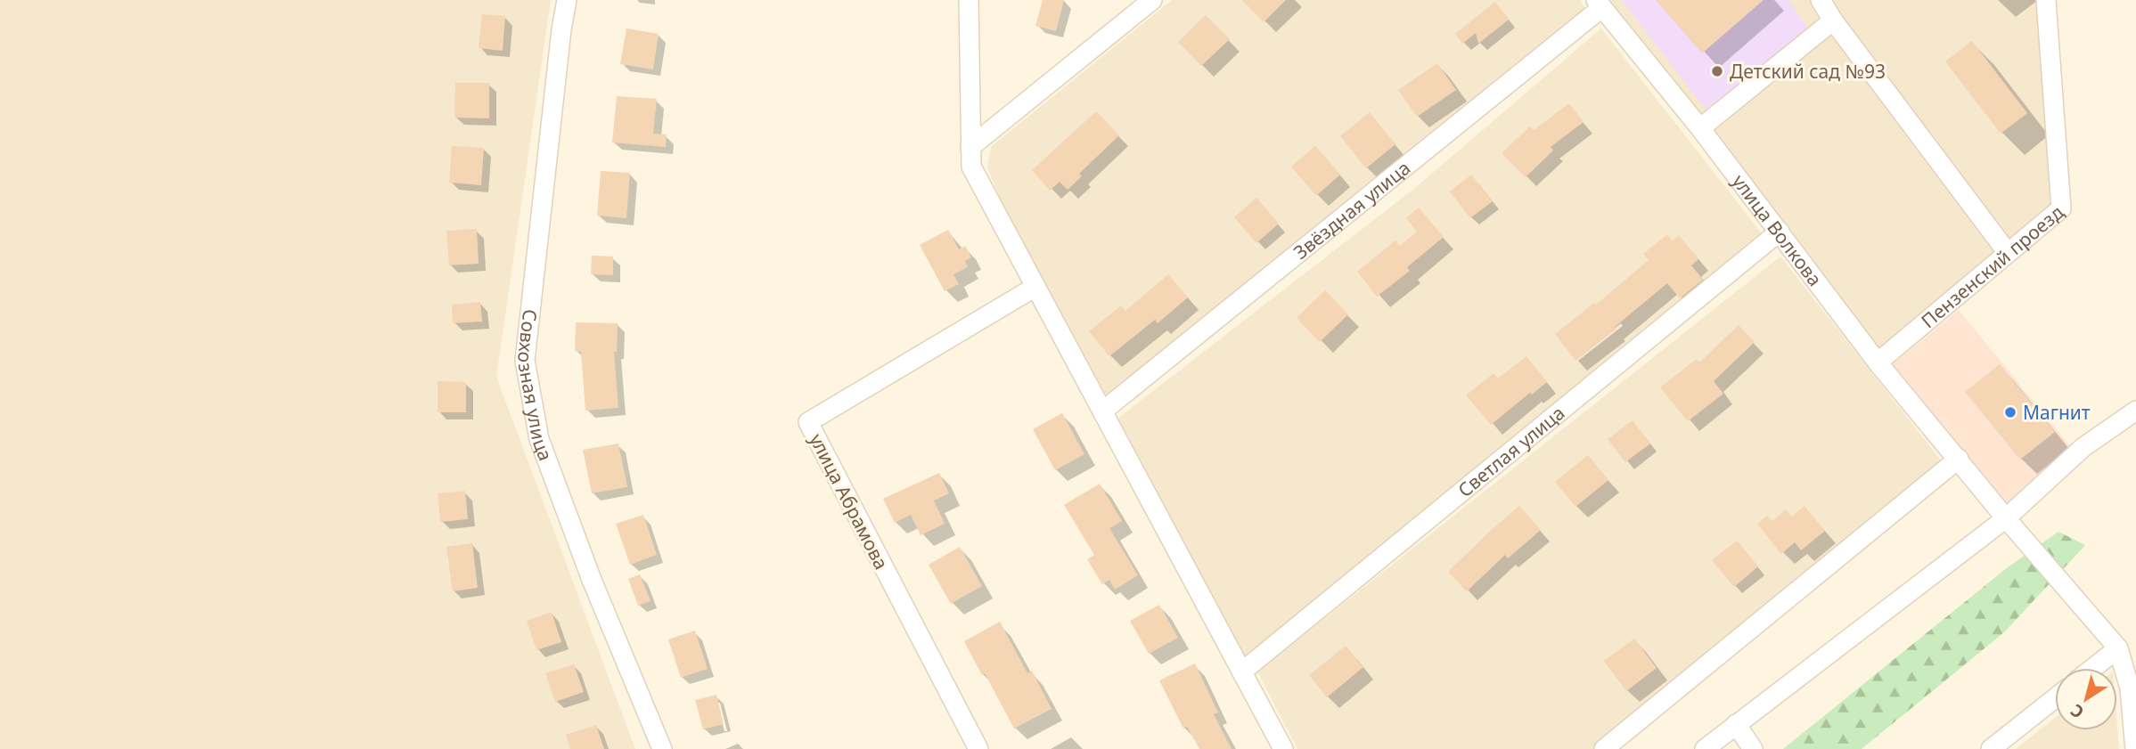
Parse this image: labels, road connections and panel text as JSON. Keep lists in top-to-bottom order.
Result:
{
  "streets": {
    "street": [
      "Звёздная улица",
      "улица Волкова",
      "Пензенский проезд",
      "Совхозная улица",
      "Светлая улица",
      "улица Абрамова"
    ]
  },
  "crossings": [
    ["Звёздная улица", "улица Волкова"],
    ["улица Волкова", "Пензенский проезд"],
    ["улица Волкова", "Светлая улица"]
  ],
  "places": ["Детский сад №93", "Магнит"],
  "north": "bottom left"
}
